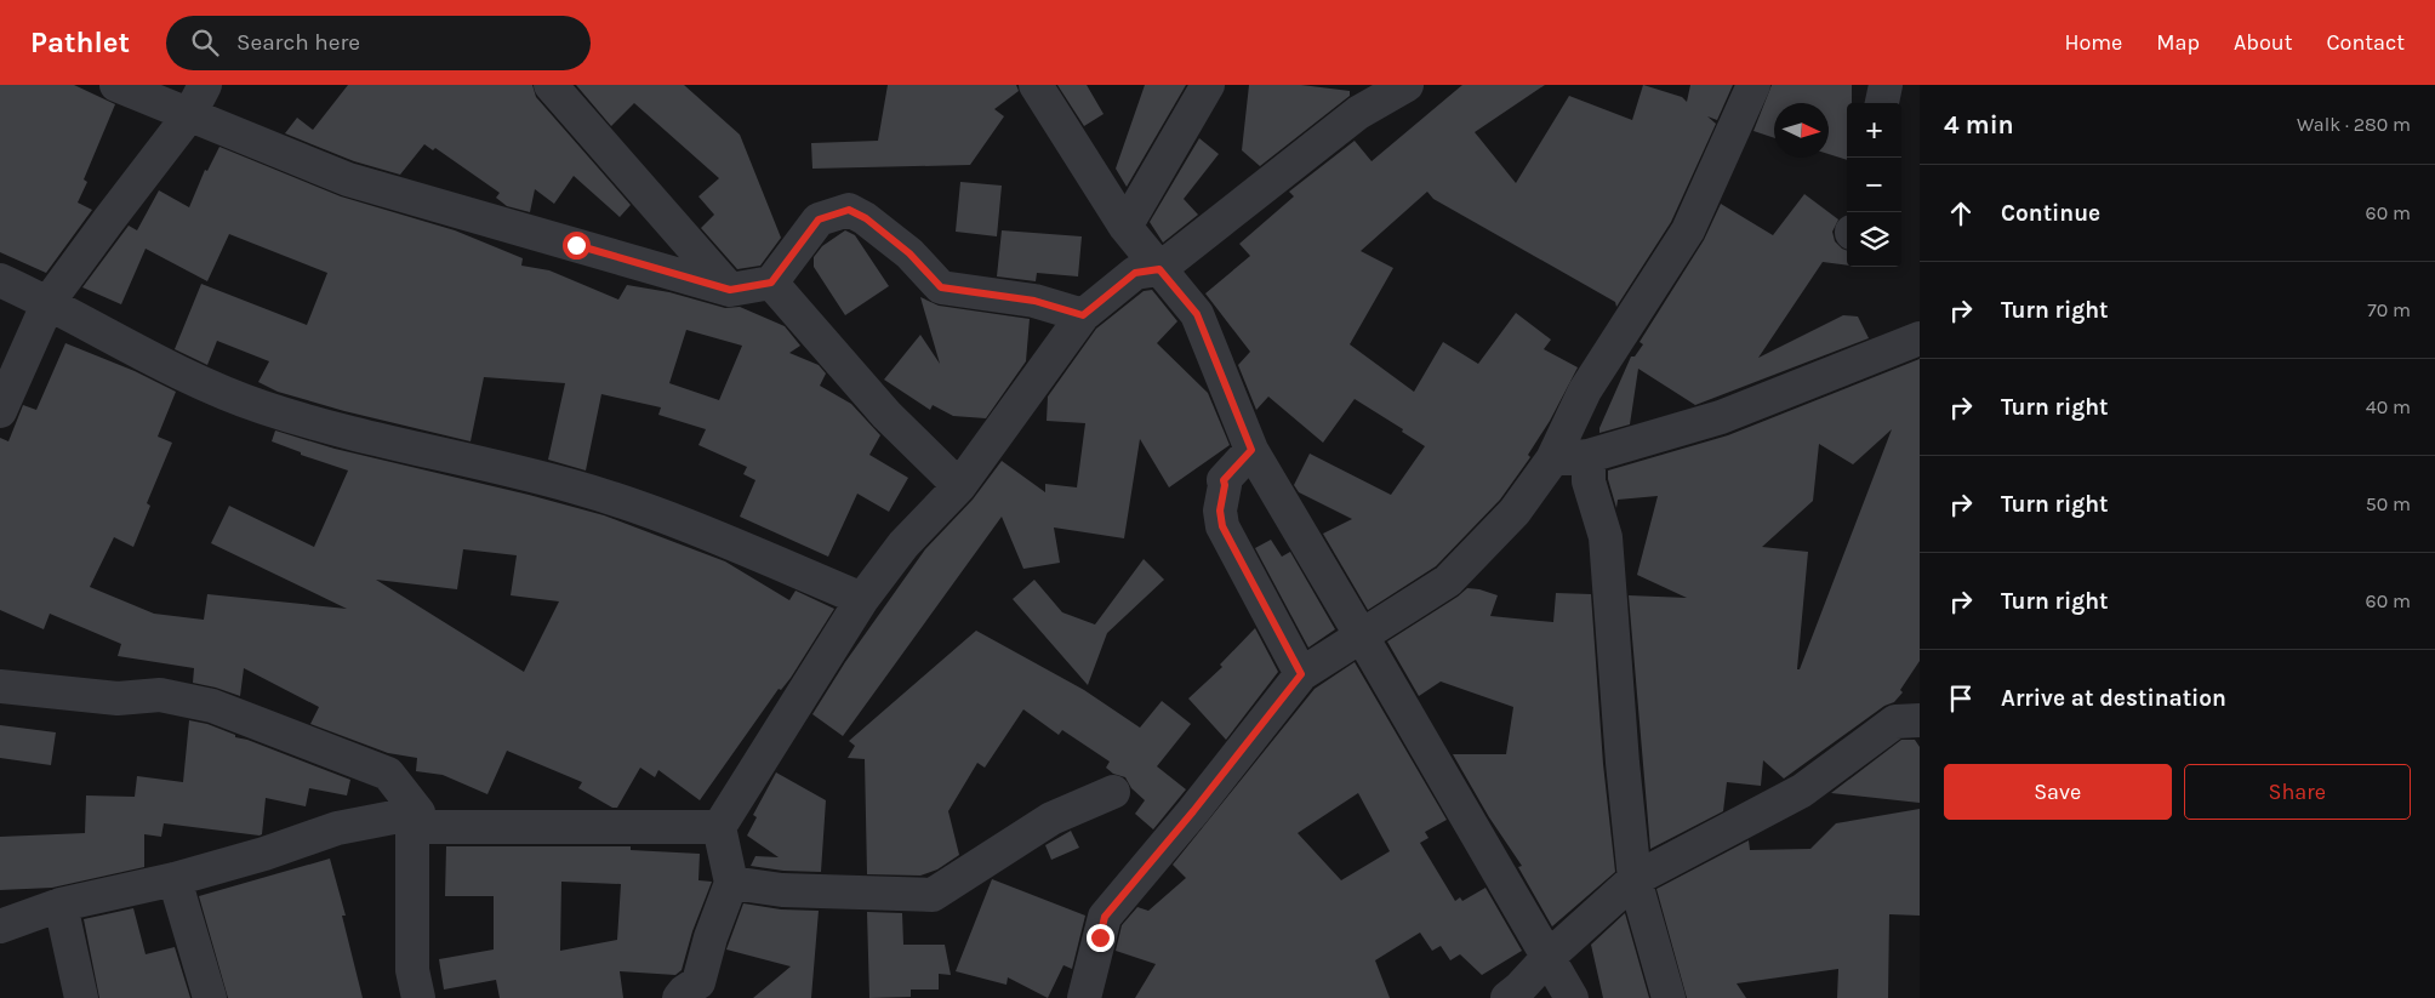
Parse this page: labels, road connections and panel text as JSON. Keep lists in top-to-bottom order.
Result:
{
  "north": "right",
  "page": {
    "header": "Pathlet",
    "search": "Search here",
    "nav": [
      "Home",
      "Map",
      "About",
      "Contact"
    ],
    "heading": ["4 min", "Walk · 280 m"],
    "map_buttons": ["+", "−"],
    "list": [
      ["Continue", "60 m"],
      ["Turn right", "70 m"],
      ["Turn right", "40 m"],
      ["Turn right", "50 m"],
      ["Turn right", "60 m"],
      "Arrive at destination"
    ],
    "buttons": ["Save", "Share"]
  }
}
